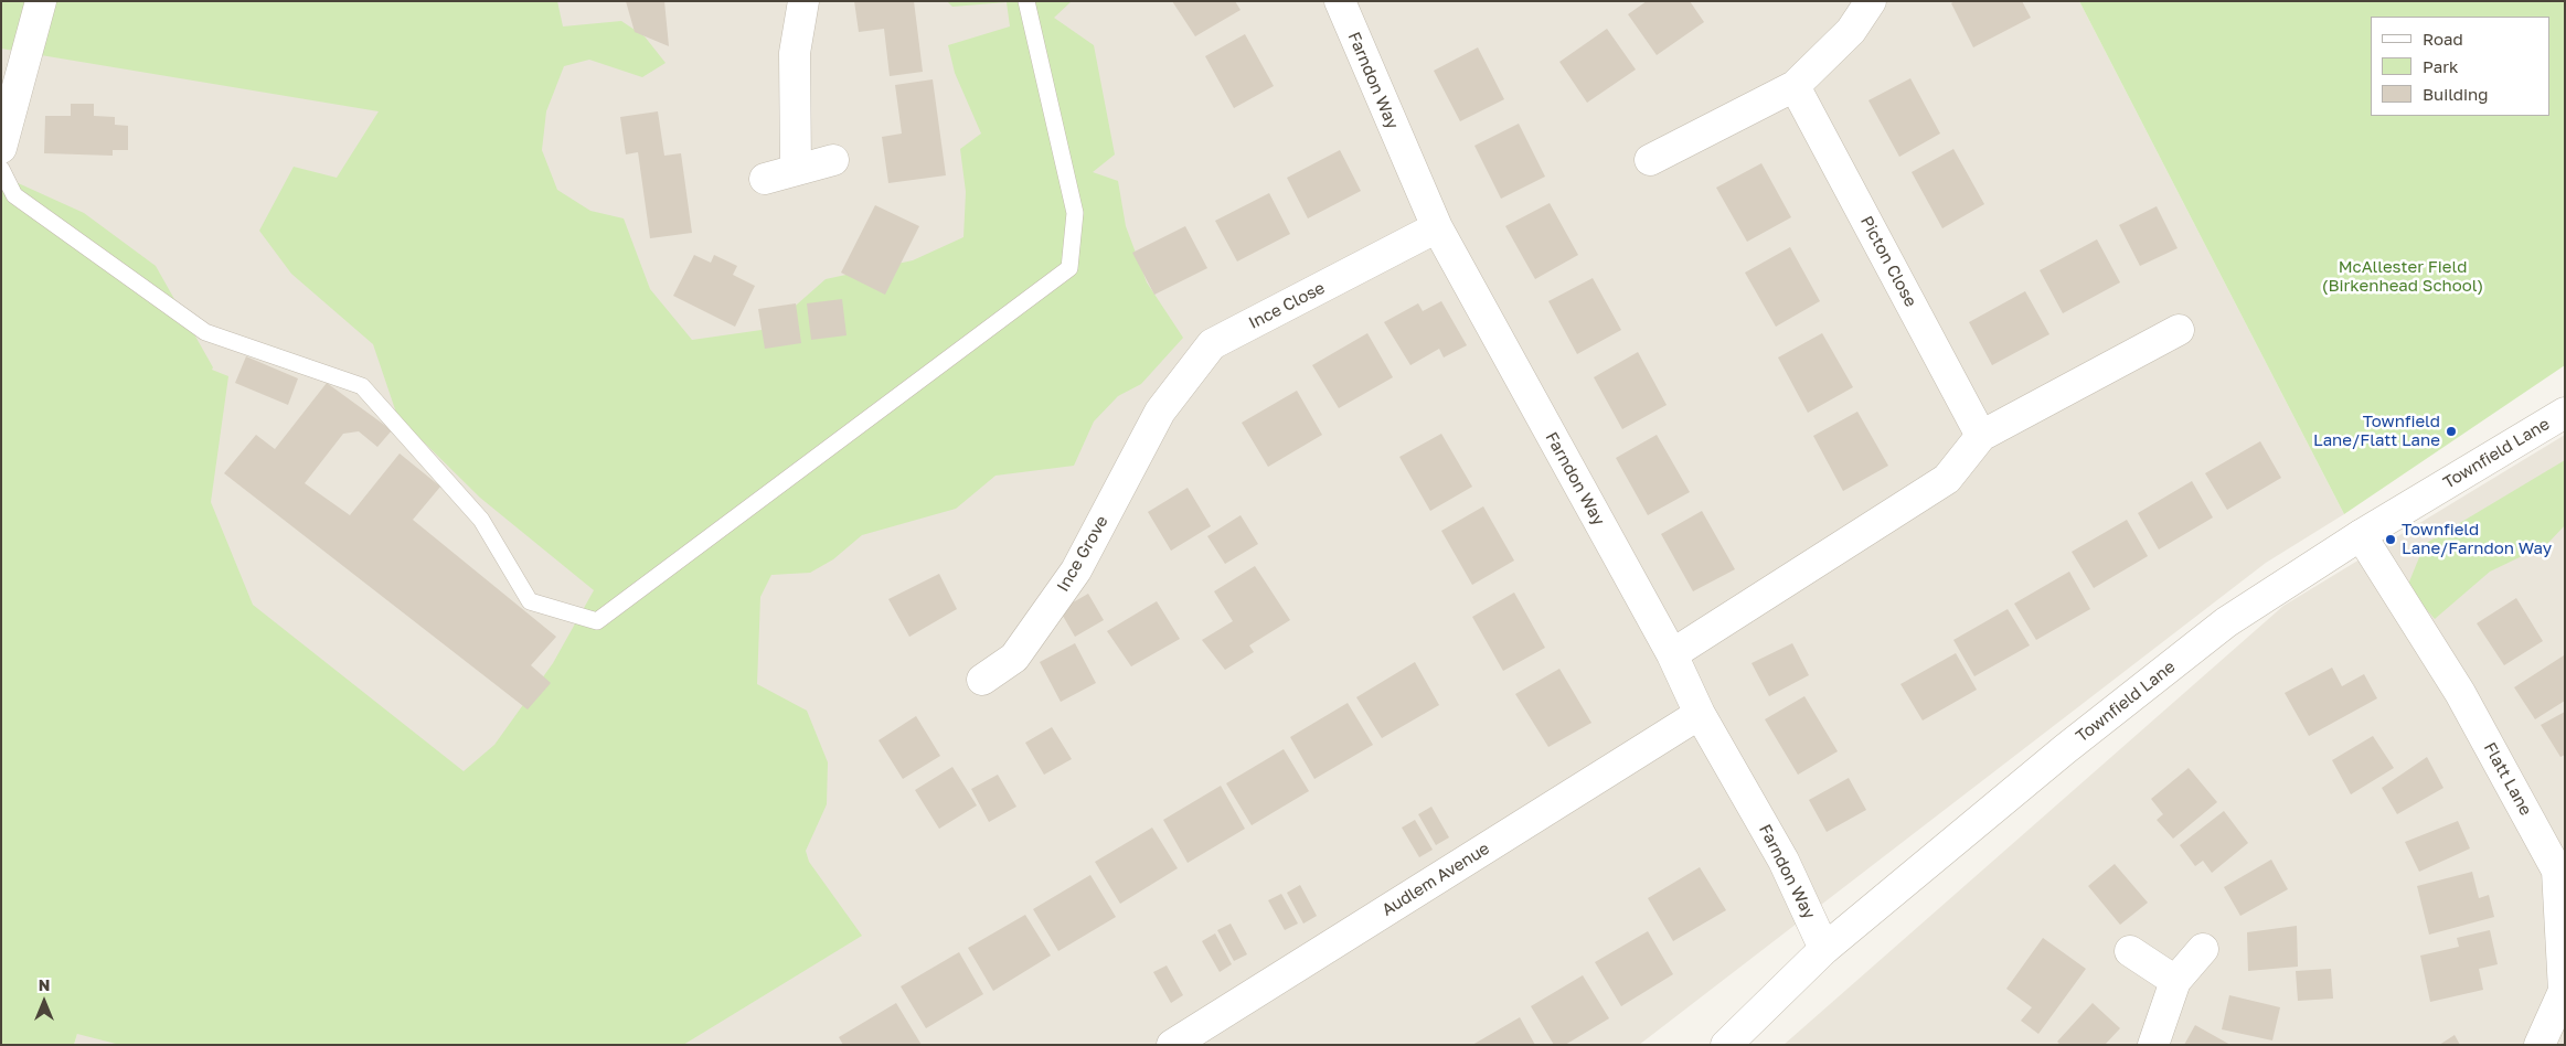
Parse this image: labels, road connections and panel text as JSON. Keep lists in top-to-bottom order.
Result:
{
  "streets": {
    "street": [
      "Farndon Way",
      "Picton Close",
      "Ince Close",
      "Townfield Lane",
      "Ince Grove",
      "Flatt Lane",
      "Audlem Avenue"
    ]
  },
  "crossings": [
    ["Farndon Way", "Ince Close"],
    ["Farndon Way", "Townfield Lane"],
    ["Farndon Way", "Audlem Avenue"],
    ["Ince Close", "Ince Grove"],
    ["Townfield Lane", "Flatt Lane"]
  ],
  "parks": ["McAllester Field (Birkenhead School)"],
  "places": ["Townfield Lane/Flatt Lane", "Townfield Lane/Farndon Way"],
  "legend": ["Road", "Park", "Building"],
  "north": "top"
}
